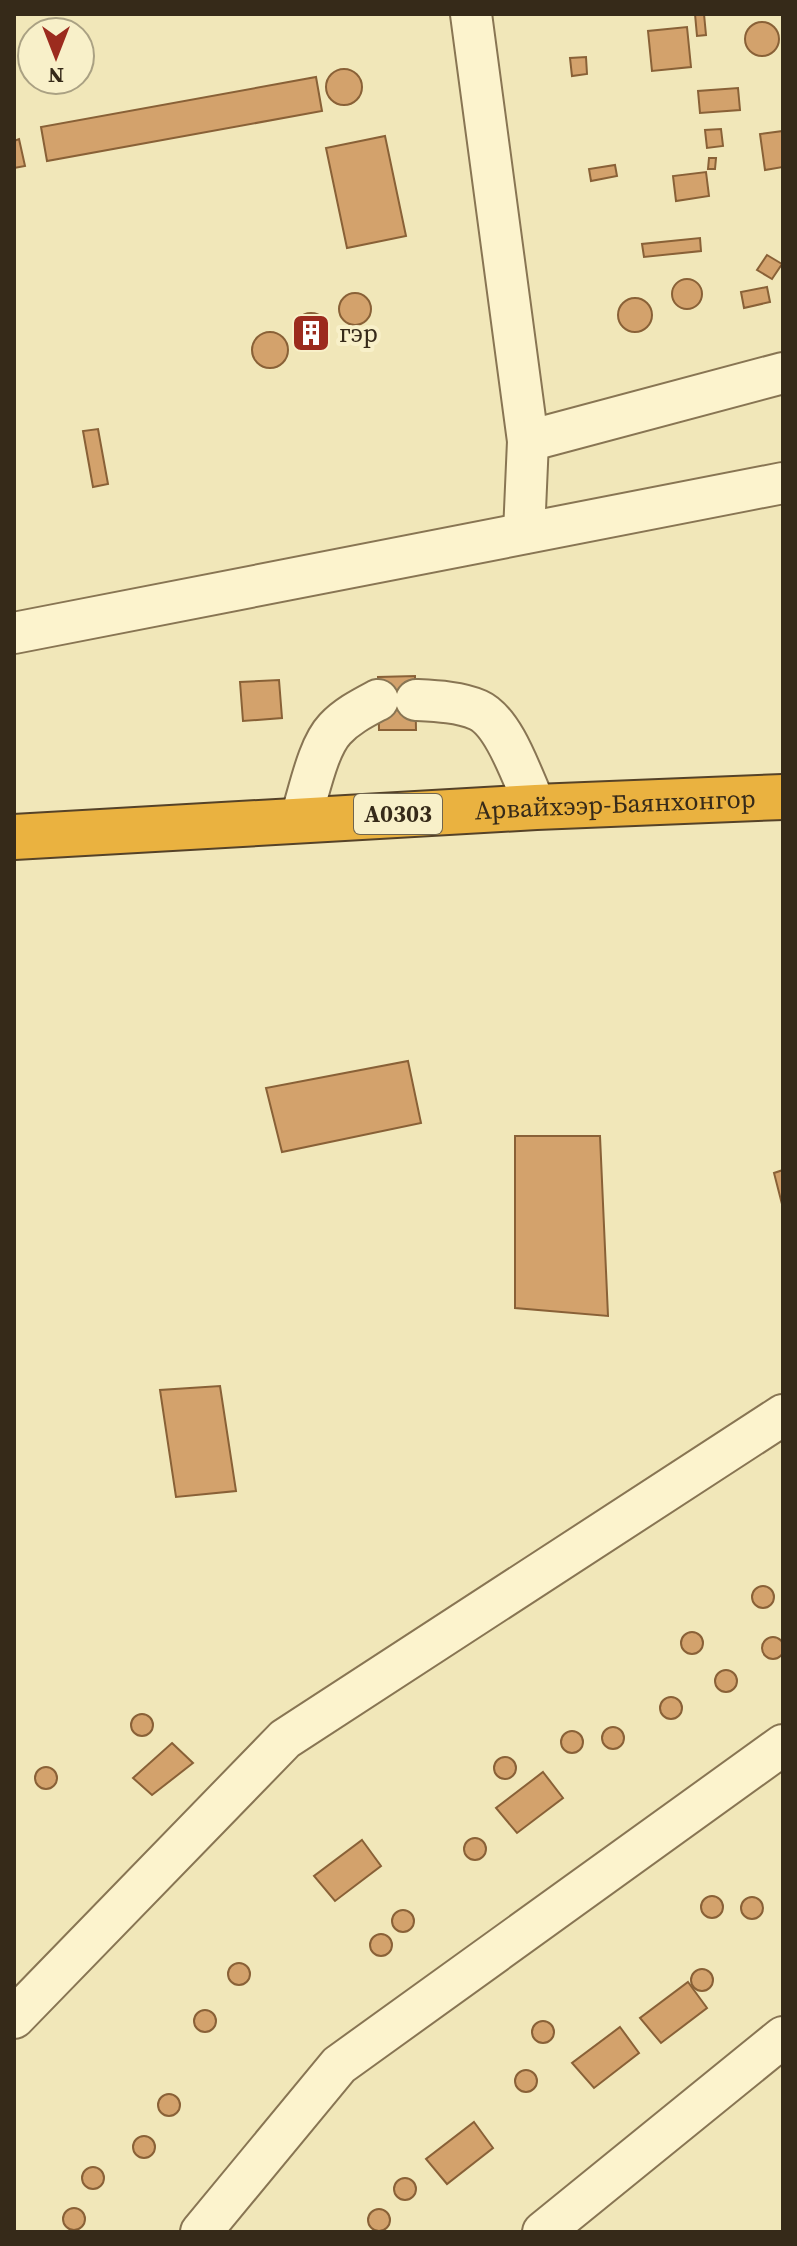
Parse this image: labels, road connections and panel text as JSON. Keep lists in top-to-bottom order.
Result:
{
  "streets": {
    "highway": ["Арвайхээр-Баянхонгор", "A0303"]
  },
  "places": {
    "building": ["гэр"]
  },
  "north": "bottom"
}
